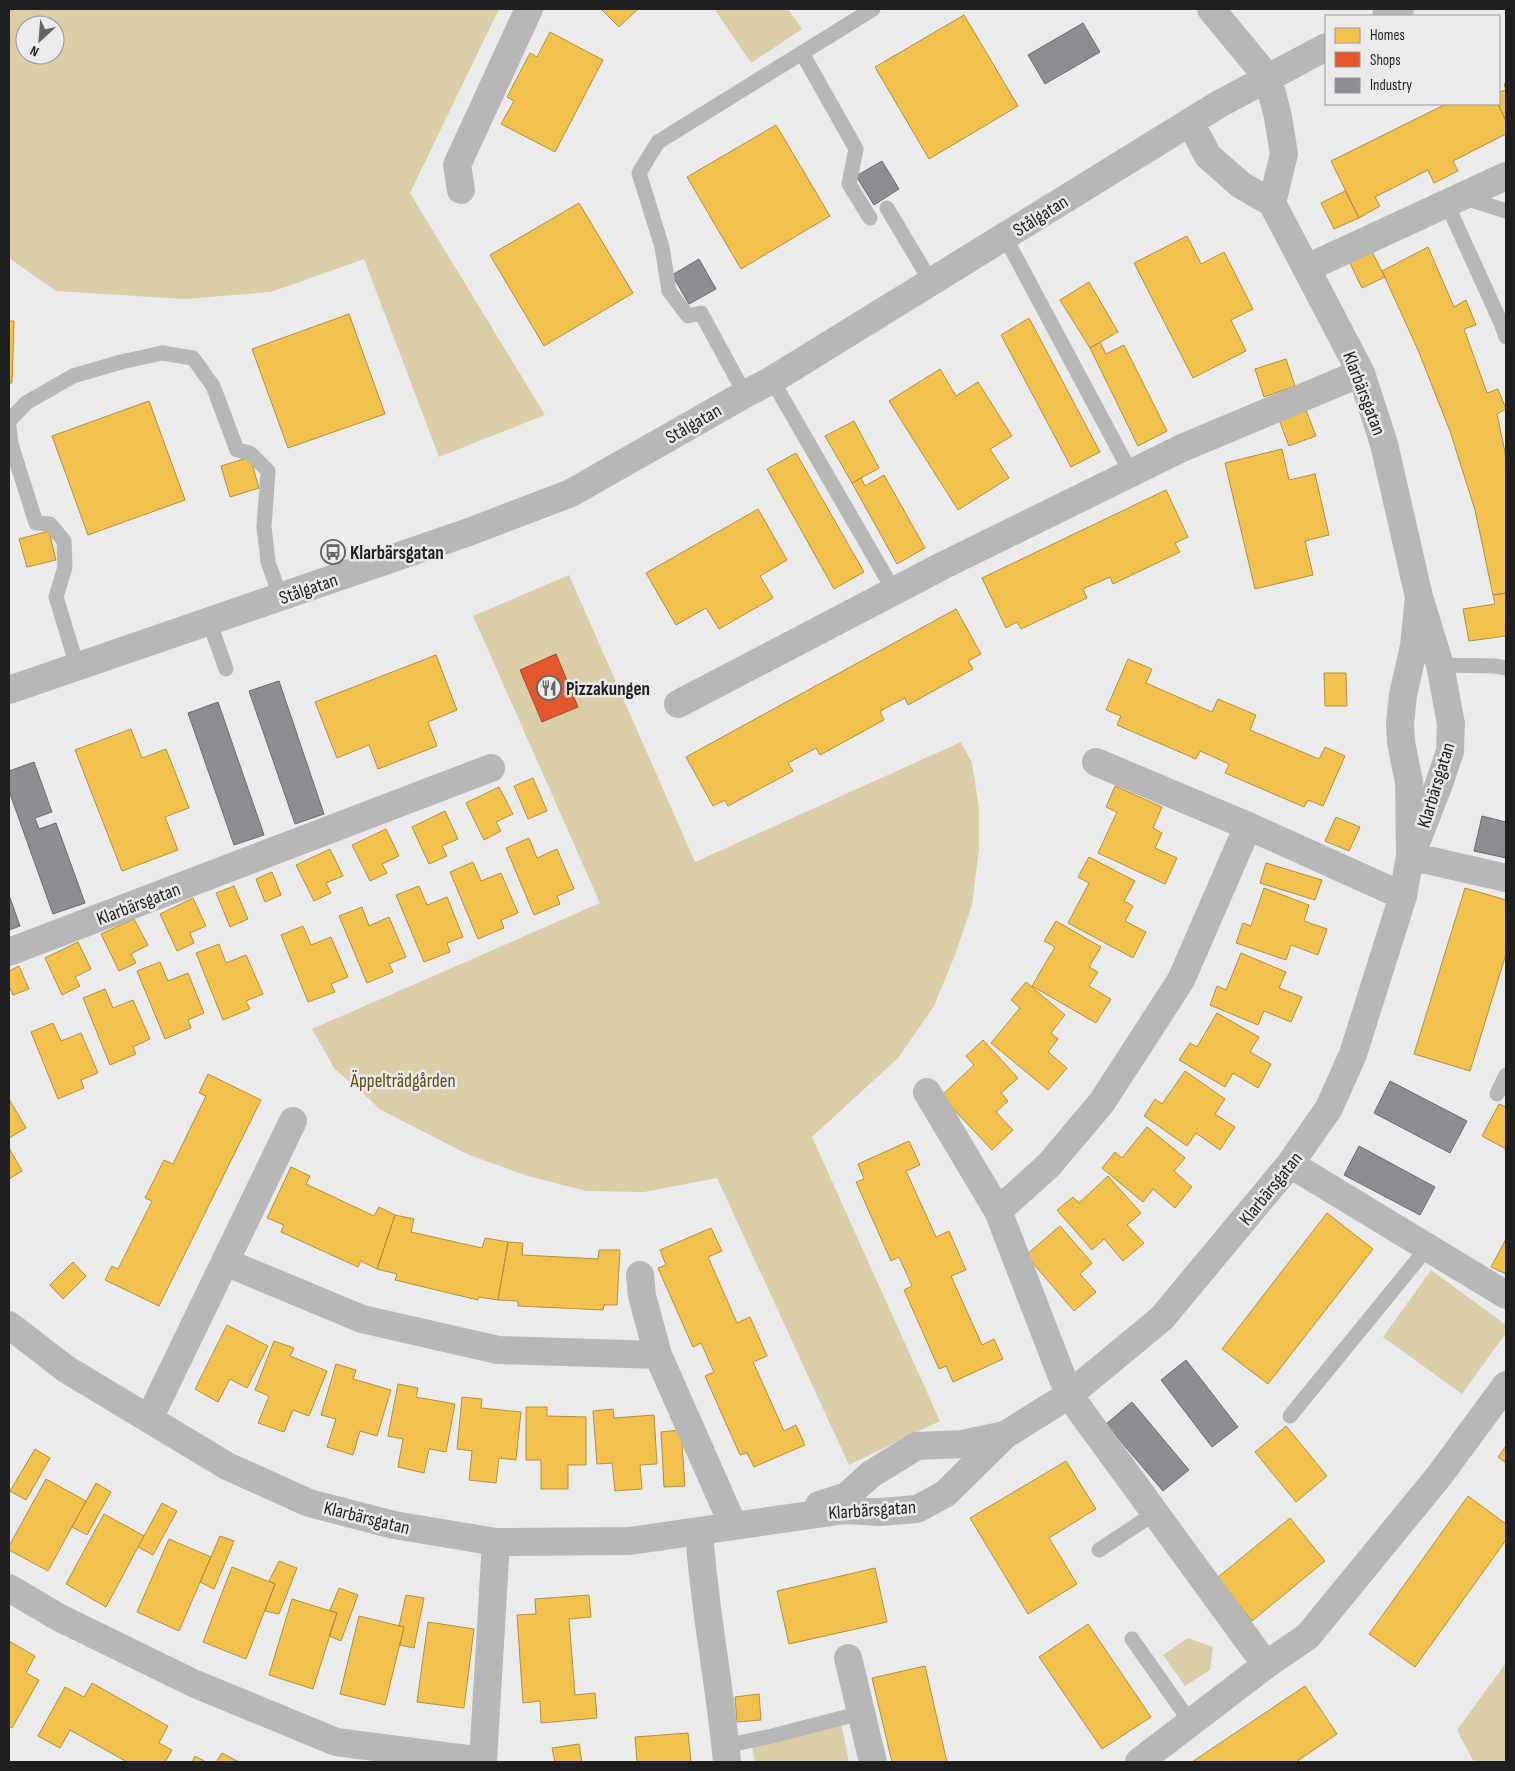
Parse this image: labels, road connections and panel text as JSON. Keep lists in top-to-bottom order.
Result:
{
  "streets": {
    "street": ["Stålgatan", "Klarbärsgatan"]
  },
  "parks": ["Äppelträdgården"],
  "places": {
    "bus stop": ["Klarbärsgatan"],
    "restaurant": ["Pizzakungen"]
  },
  "legend": ["Homes", "Shops", "Industry"],
  "north": "bottom left"
}
